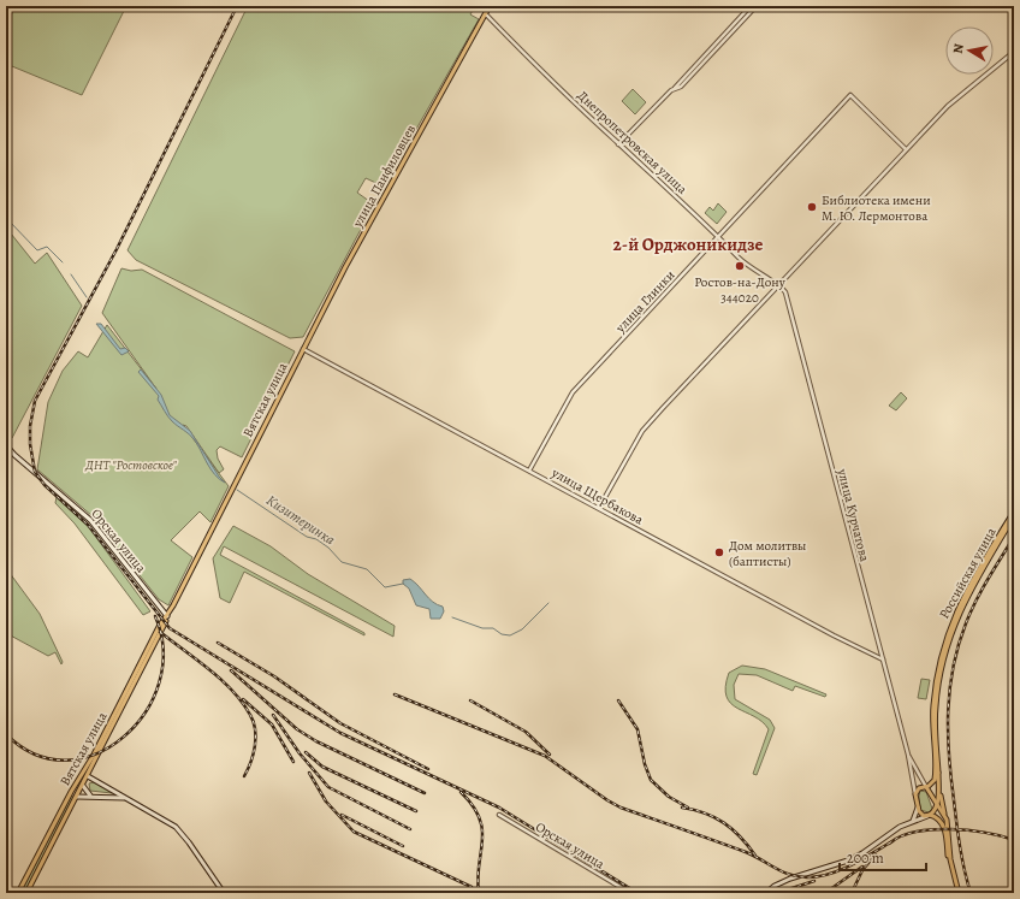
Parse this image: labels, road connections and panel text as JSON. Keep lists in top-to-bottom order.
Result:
{
  "streets": {
    "main road": [
      "улица Панфиловцев",
      "Вятская улица",
      "Орская улица",
      "Российская улица"
    ],
    "street": [
      "Днепропетровская улица",
      "улица Глинки",
      "улица Щербакова",
      "улица Курчатова"
    ]
  },
  "crossings": [
    ["Днепропетровская улица", "улица Панфиловцев"],
    ["Днепропетровская улица", "улица Глинки"],
    ["Днепропетровская улица", "улица Курчатова"],
    ["улица Панфиловцев", "Вятская улица"],
    ["улица Панфиловцев", "улица Щербакова"],
    ["улица Глинки", "улица Щербакова"],
    ["Вятская улица", "улица Щербакова"],
    ["Вятская улица", "Орская улица"],
    ["улица Щербакова", "улица Курчатова"],
    ["улица Курчатова", "Российская улица"]
  ],
  "districts": ["2-й Орджоникидзе"],
  "water": ["Кизитеринка"],
  "parks": ["ДНТ \"Ростовское\""],
  "places": ["Библиотека имени М. Ю. Лермонтова", "Ростов-на-Дону 344020", "Дом молитвы (баптисты)"],
  "scale_bar": "200 m",
  "north": "left"
}
